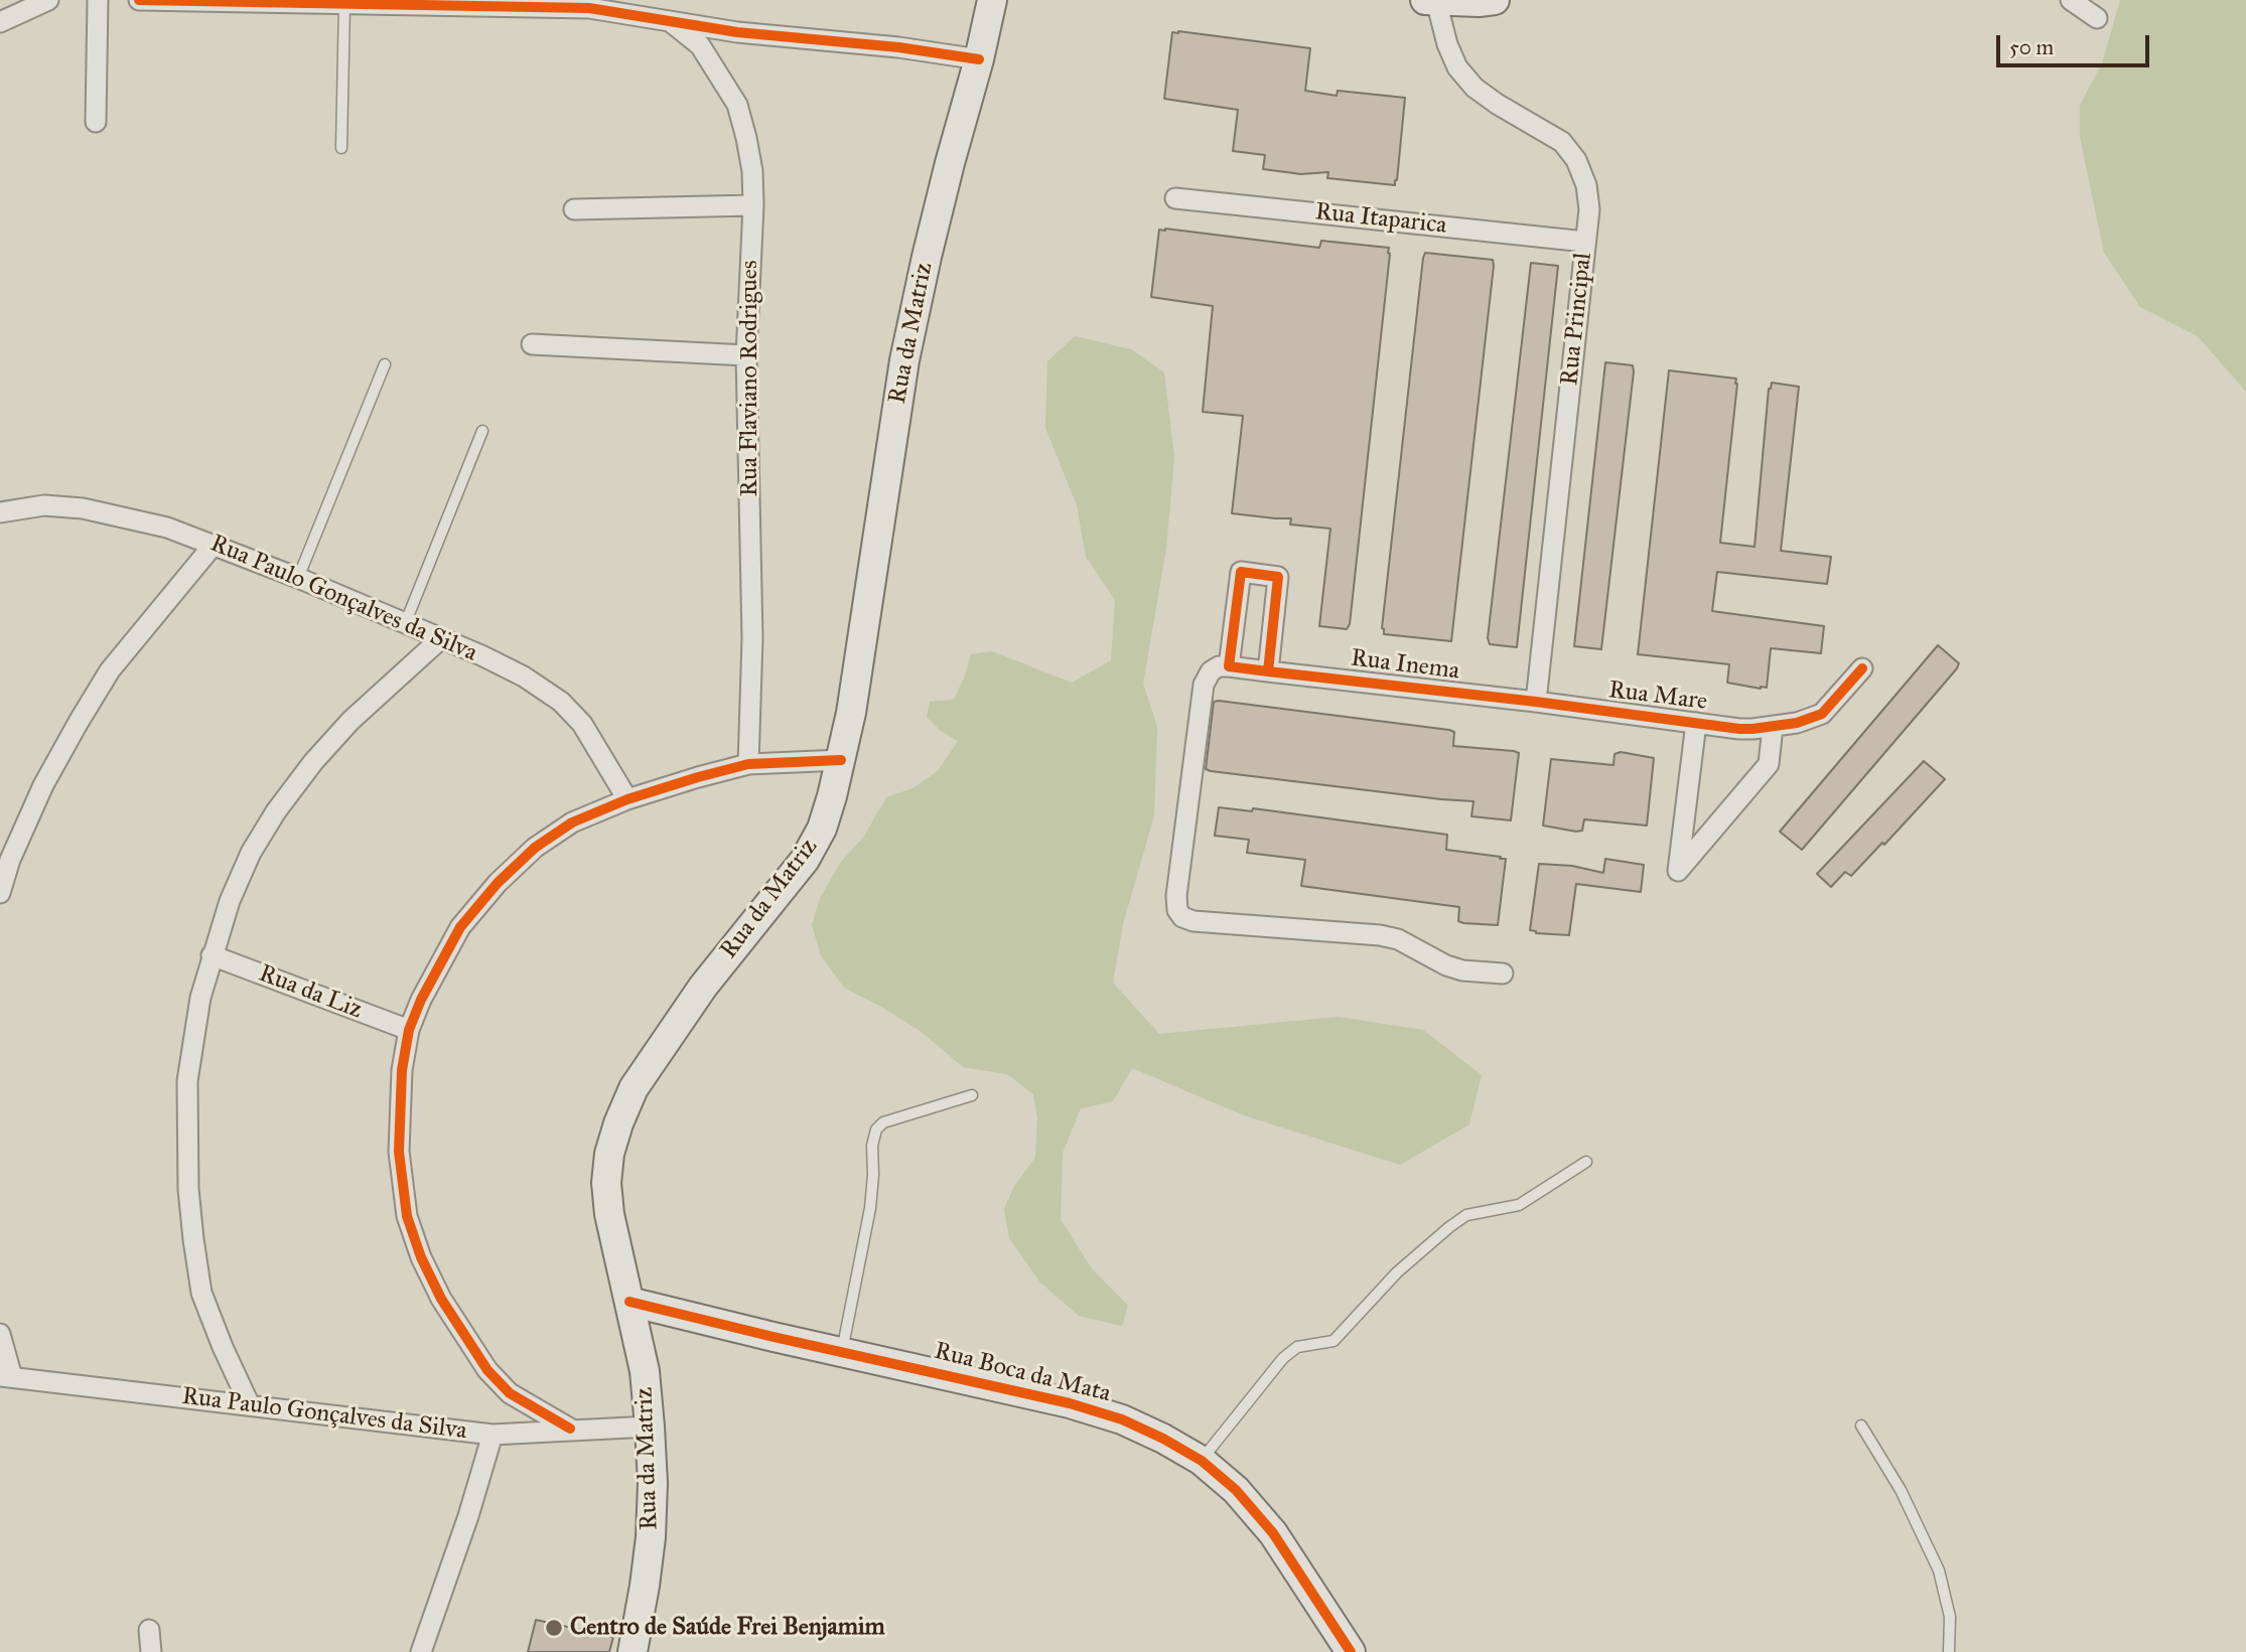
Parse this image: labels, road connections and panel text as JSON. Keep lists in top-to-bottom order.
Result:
{
  "streets": {
    "main road": ["Rua da Matriz", "Rua Boca da Mata"],
    "street": [
      "Rua Itaparica",
      "Rua Principal",
      "Rua Flaviano Rodrigues",
      "Rua Paulo Gonçalves da Silva",
      "Rua Inema",
      "Rua Mare",
      "Rua da Liz"
    ]
  },
  "crossings": [
    ["Rua Itaparica", "Rua Principal"],
    ["Rua Principal", "Rua Inema"],
    ["Rua Principal", "Rua Mare"],
    ["Rua da Matriz", "Rua Paulo Gonçalves da Silva"],
    ["Rua da Matriz", "Rua Boca da Mata"],
    ["Rua Inema", "Rua Mare"]
  ],
  "places": ["Centro de Saúde Frei Benjamim"],
  "scale_bar": "50 m"
}
